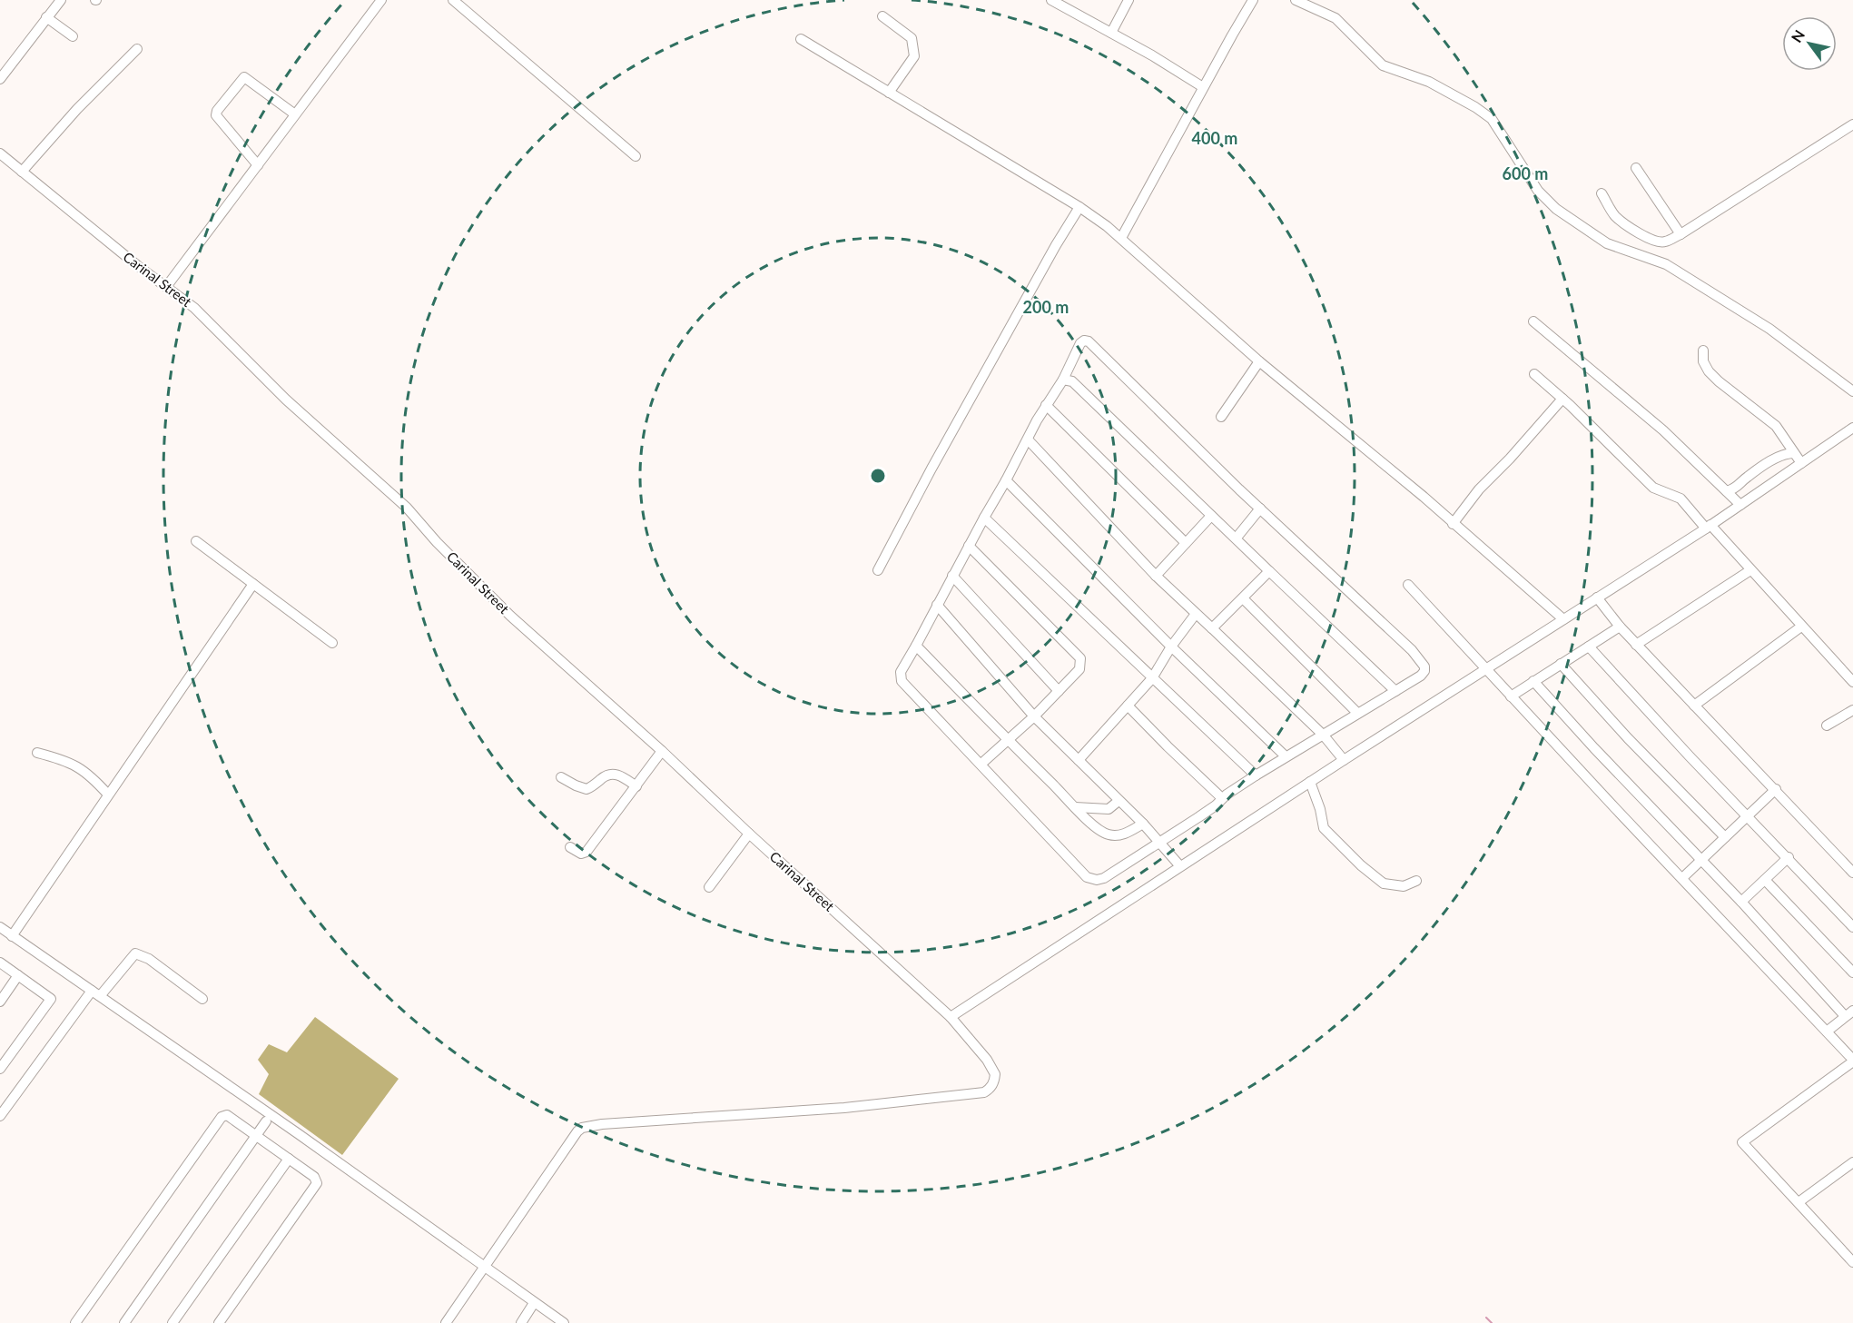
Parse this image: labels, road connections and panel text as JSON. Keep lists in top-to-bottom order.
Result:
{
  "streets": {
    "street": ["Carinal Street"]
  },
  "north": "top left",
  "rings": ["400 m", "600 m", "200 m"]
}
